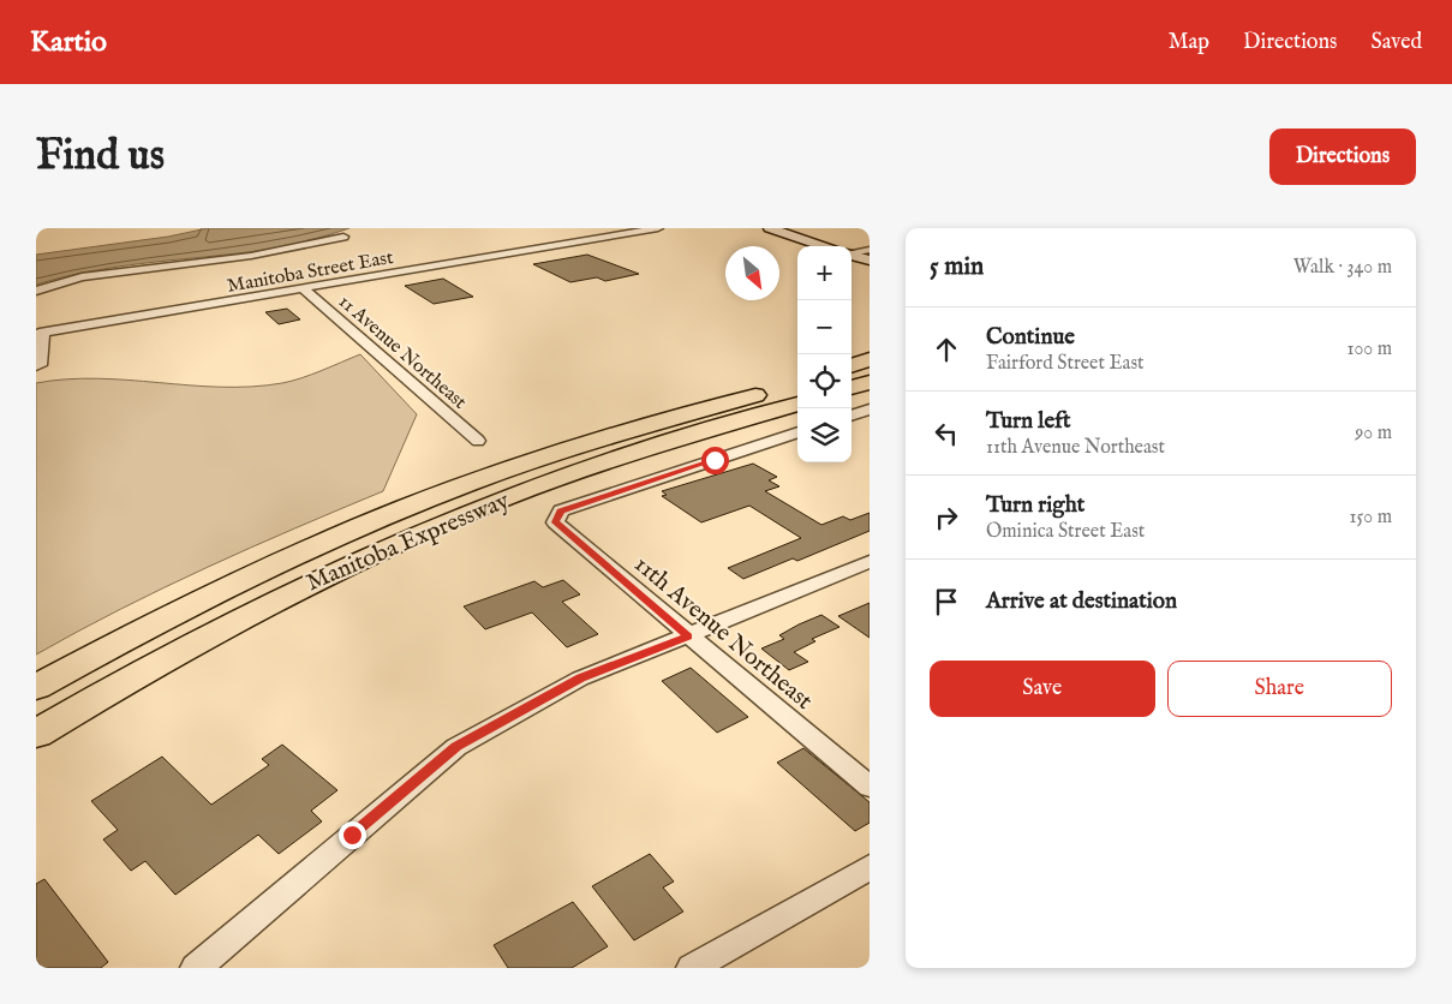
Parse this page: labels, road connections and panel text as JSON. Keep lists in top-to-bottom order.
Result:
{
  "streets": {
    "main road": ["Manitoba Expressway"],
    "street": ["Manitoba Street East", "11 Avenue Northeast", "11th Avenue Northeast"]
  },
  "crossings": [
    ["Manitoba Street East", "11 Avenue Northeast"]
  ],
  "north": "bottom right",
  "page": {
    "header": "Kartio",
    "nav": ["Map", "Directions", "Saved"],
    "buttons": [
      "Directions",
      ["Save", "Share"]
    ],
    "title": "Find us",
    "heading": ["5 min", "Walk · 340 m"],
    "map_buttons": ["+", "−"],
    "list": [
      ["Continue", "Fairford Street East", "100 m"],
      ["Turn left", "11th Avenue Northeast", "90 m"],
      ["Turn right", "Ominica Street East", "150 m"],
      "Arrive at destination"
    ]
  }
}
